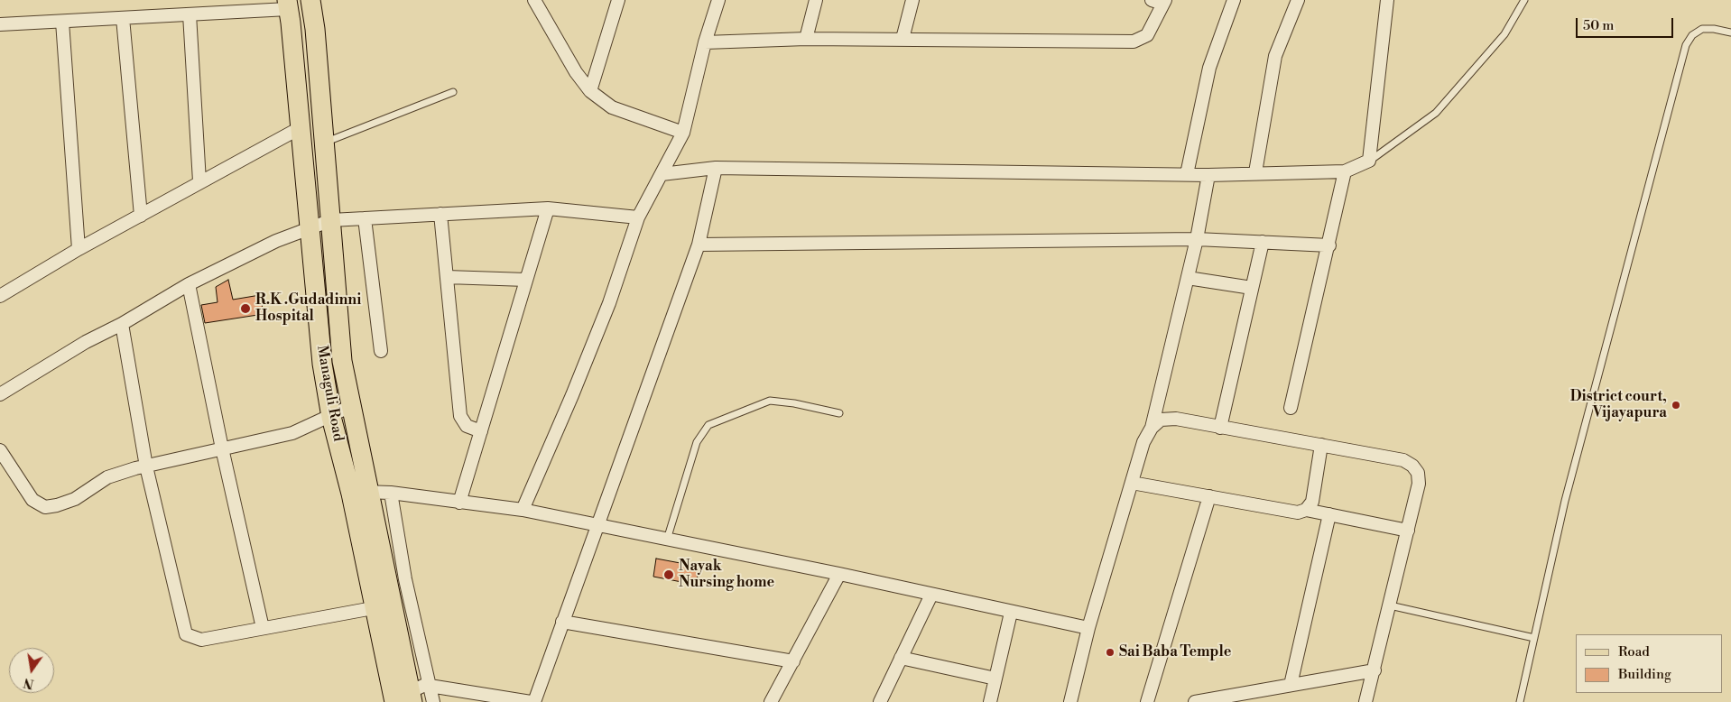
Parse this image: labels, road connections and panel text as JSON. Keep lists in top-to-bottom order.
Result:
{
  "streets": {
    "main road": ["Managuli Road"]
  },
  "places": [
    "R.K .Gudadinni Hospital",
    "District court, Vijayapura",
    "Nayak Nursing home",
    "Sai Baba Temple"
  ],
  "legend": ["Road", "Building"],
  "scale_bar": "50 m",
  "north": "bottom"
}
